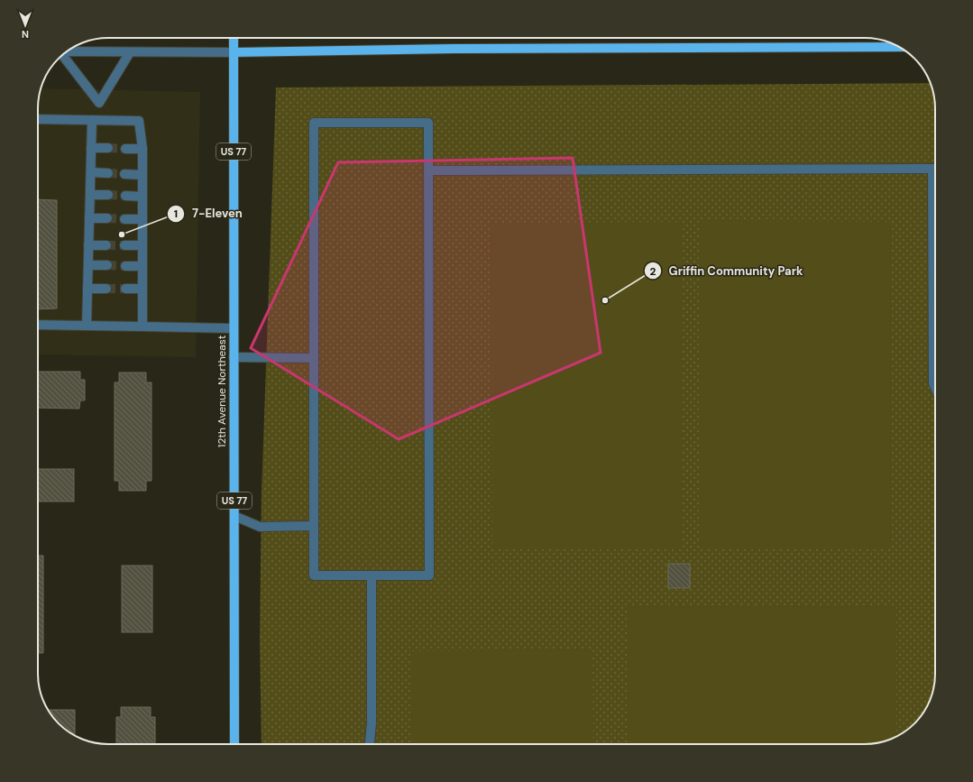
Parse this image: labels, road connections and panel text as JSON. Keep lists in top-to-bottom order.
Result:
{
  "streets": {
    "main road": ["US 77", "12th Avenue Northeast"]
  },
  "places": ["7-Eleven", "Griffin Community Park"],
  "north": "bottom"
}
